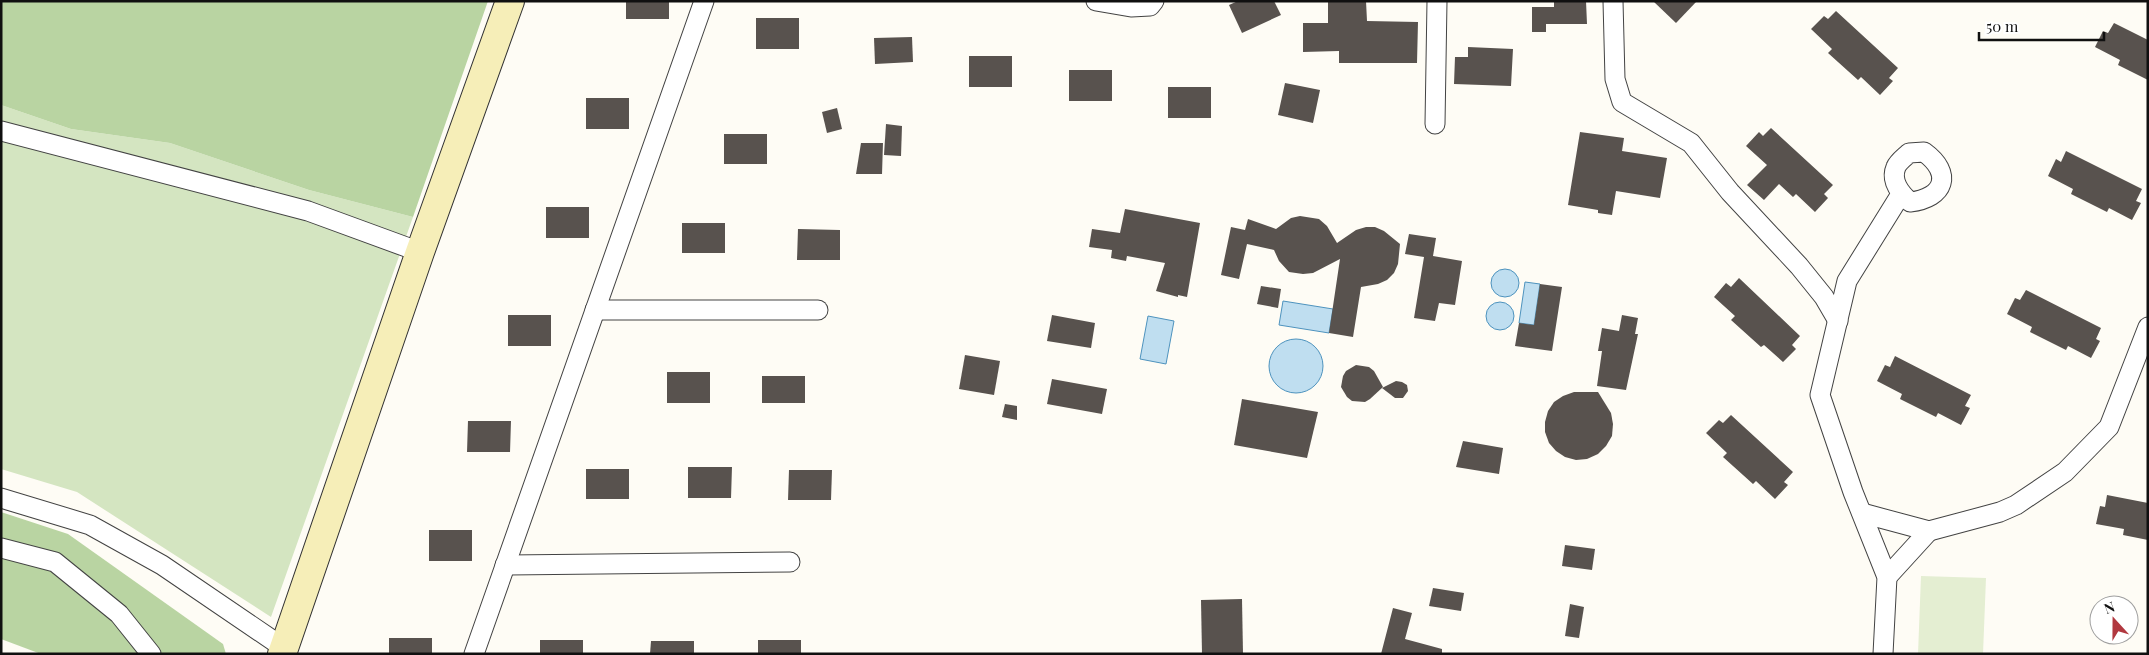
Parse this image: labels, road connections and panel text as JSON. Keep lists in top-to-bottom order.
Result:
{
  "scale_bar": "50 m",
  "north": "top"
}
